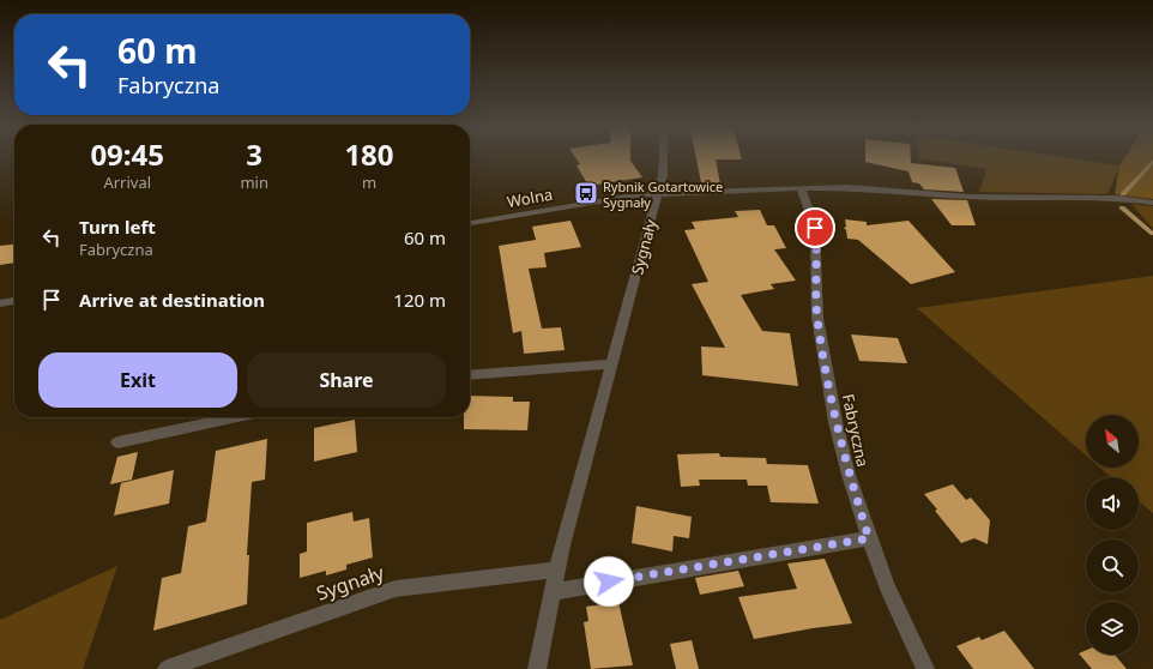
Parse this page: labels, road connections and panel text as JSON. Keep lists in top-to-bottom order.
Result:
{
  "streets": {
    "street": ["Wolna", "Sygnały", "Fabryczna"]
  },
  "crossings": [
    ["Wolna", "Sygnały"]
  ],
  "places": {
    "bus stop": ["Rybnik Gotartowice Sygnały"]
  },
  "north": "top left",
  "page": {
    "turn": ["60 m", "Fabryczna"],
    "eta": [
      "09:45",
      "Arrival",
      "3",
      "min",
      "180",
      "m"
    ],
    "list": [
      {
        "name": "Turn left",
        "note": "Fabryczna",
        "value": "60 m"
      },
      {
        "name": "Arrive at destination",
        "value": "120 m"
      }
    ],
    "buttons": ["Exit", "Share"]
  }
}
